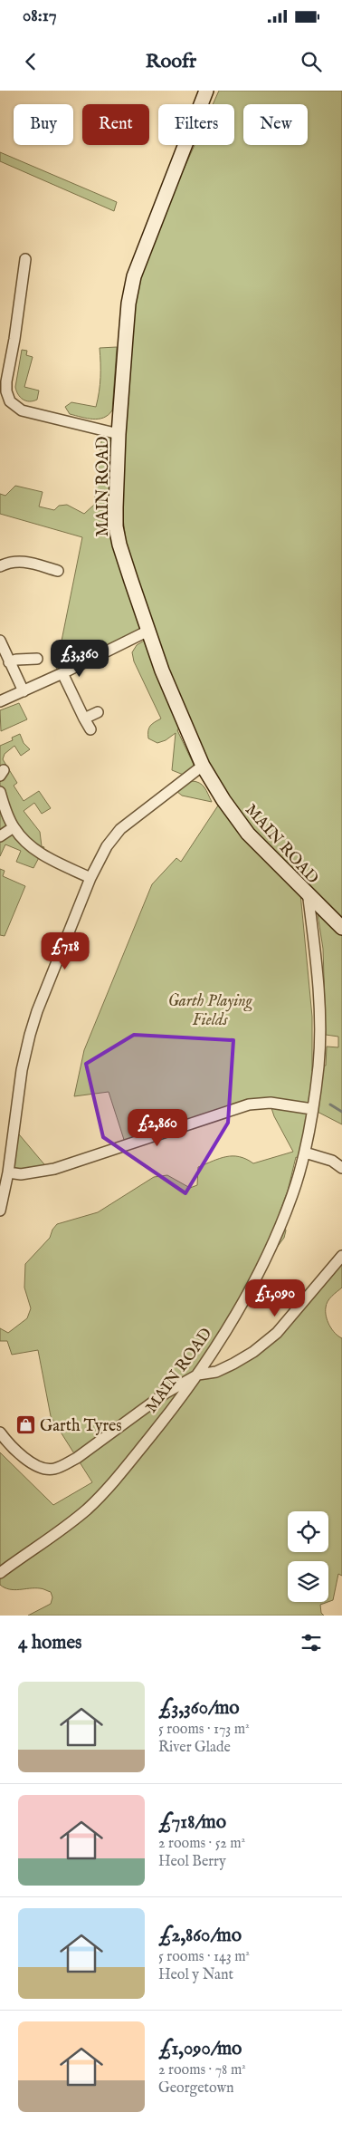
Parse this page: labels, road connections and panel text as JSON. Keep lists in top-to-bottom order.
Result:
{
  "streets": {
    "street": ["MAIN ROAD"]
  },
  "parks": ["Garth Playing Fields"],
  "places": {
    "shop": ["Garth Tyres"]
  },
  "page": {
    "status": "08:17",
    "header": "Roofr",
    "chip": [
      "Buy",
      "Rent",
      "Filters",
      "New"
    ],
    "price": [
      "£3,360",
      "£718",
      "£2,860",
      "£1,090"
    ],
    "heading": "4 homes",
    "list": [
      {
        "name": "£3,360/mo",
        "note": "5 rooms · 173 m² · River Glade"
      },
      {
        "name": "£718/mo",
        "note": "2 rooms · 52 m² · Heol Berry"
      },
      {
        "name": "£2,860/mo",
        "note": "5 rooms · 143 m² · Heol y Nant"
      },
      {
        "name": "£1,090/mo",
        "note": "2 rooms · 78 m² · Georgetown"
      }
    ]
  }
}
